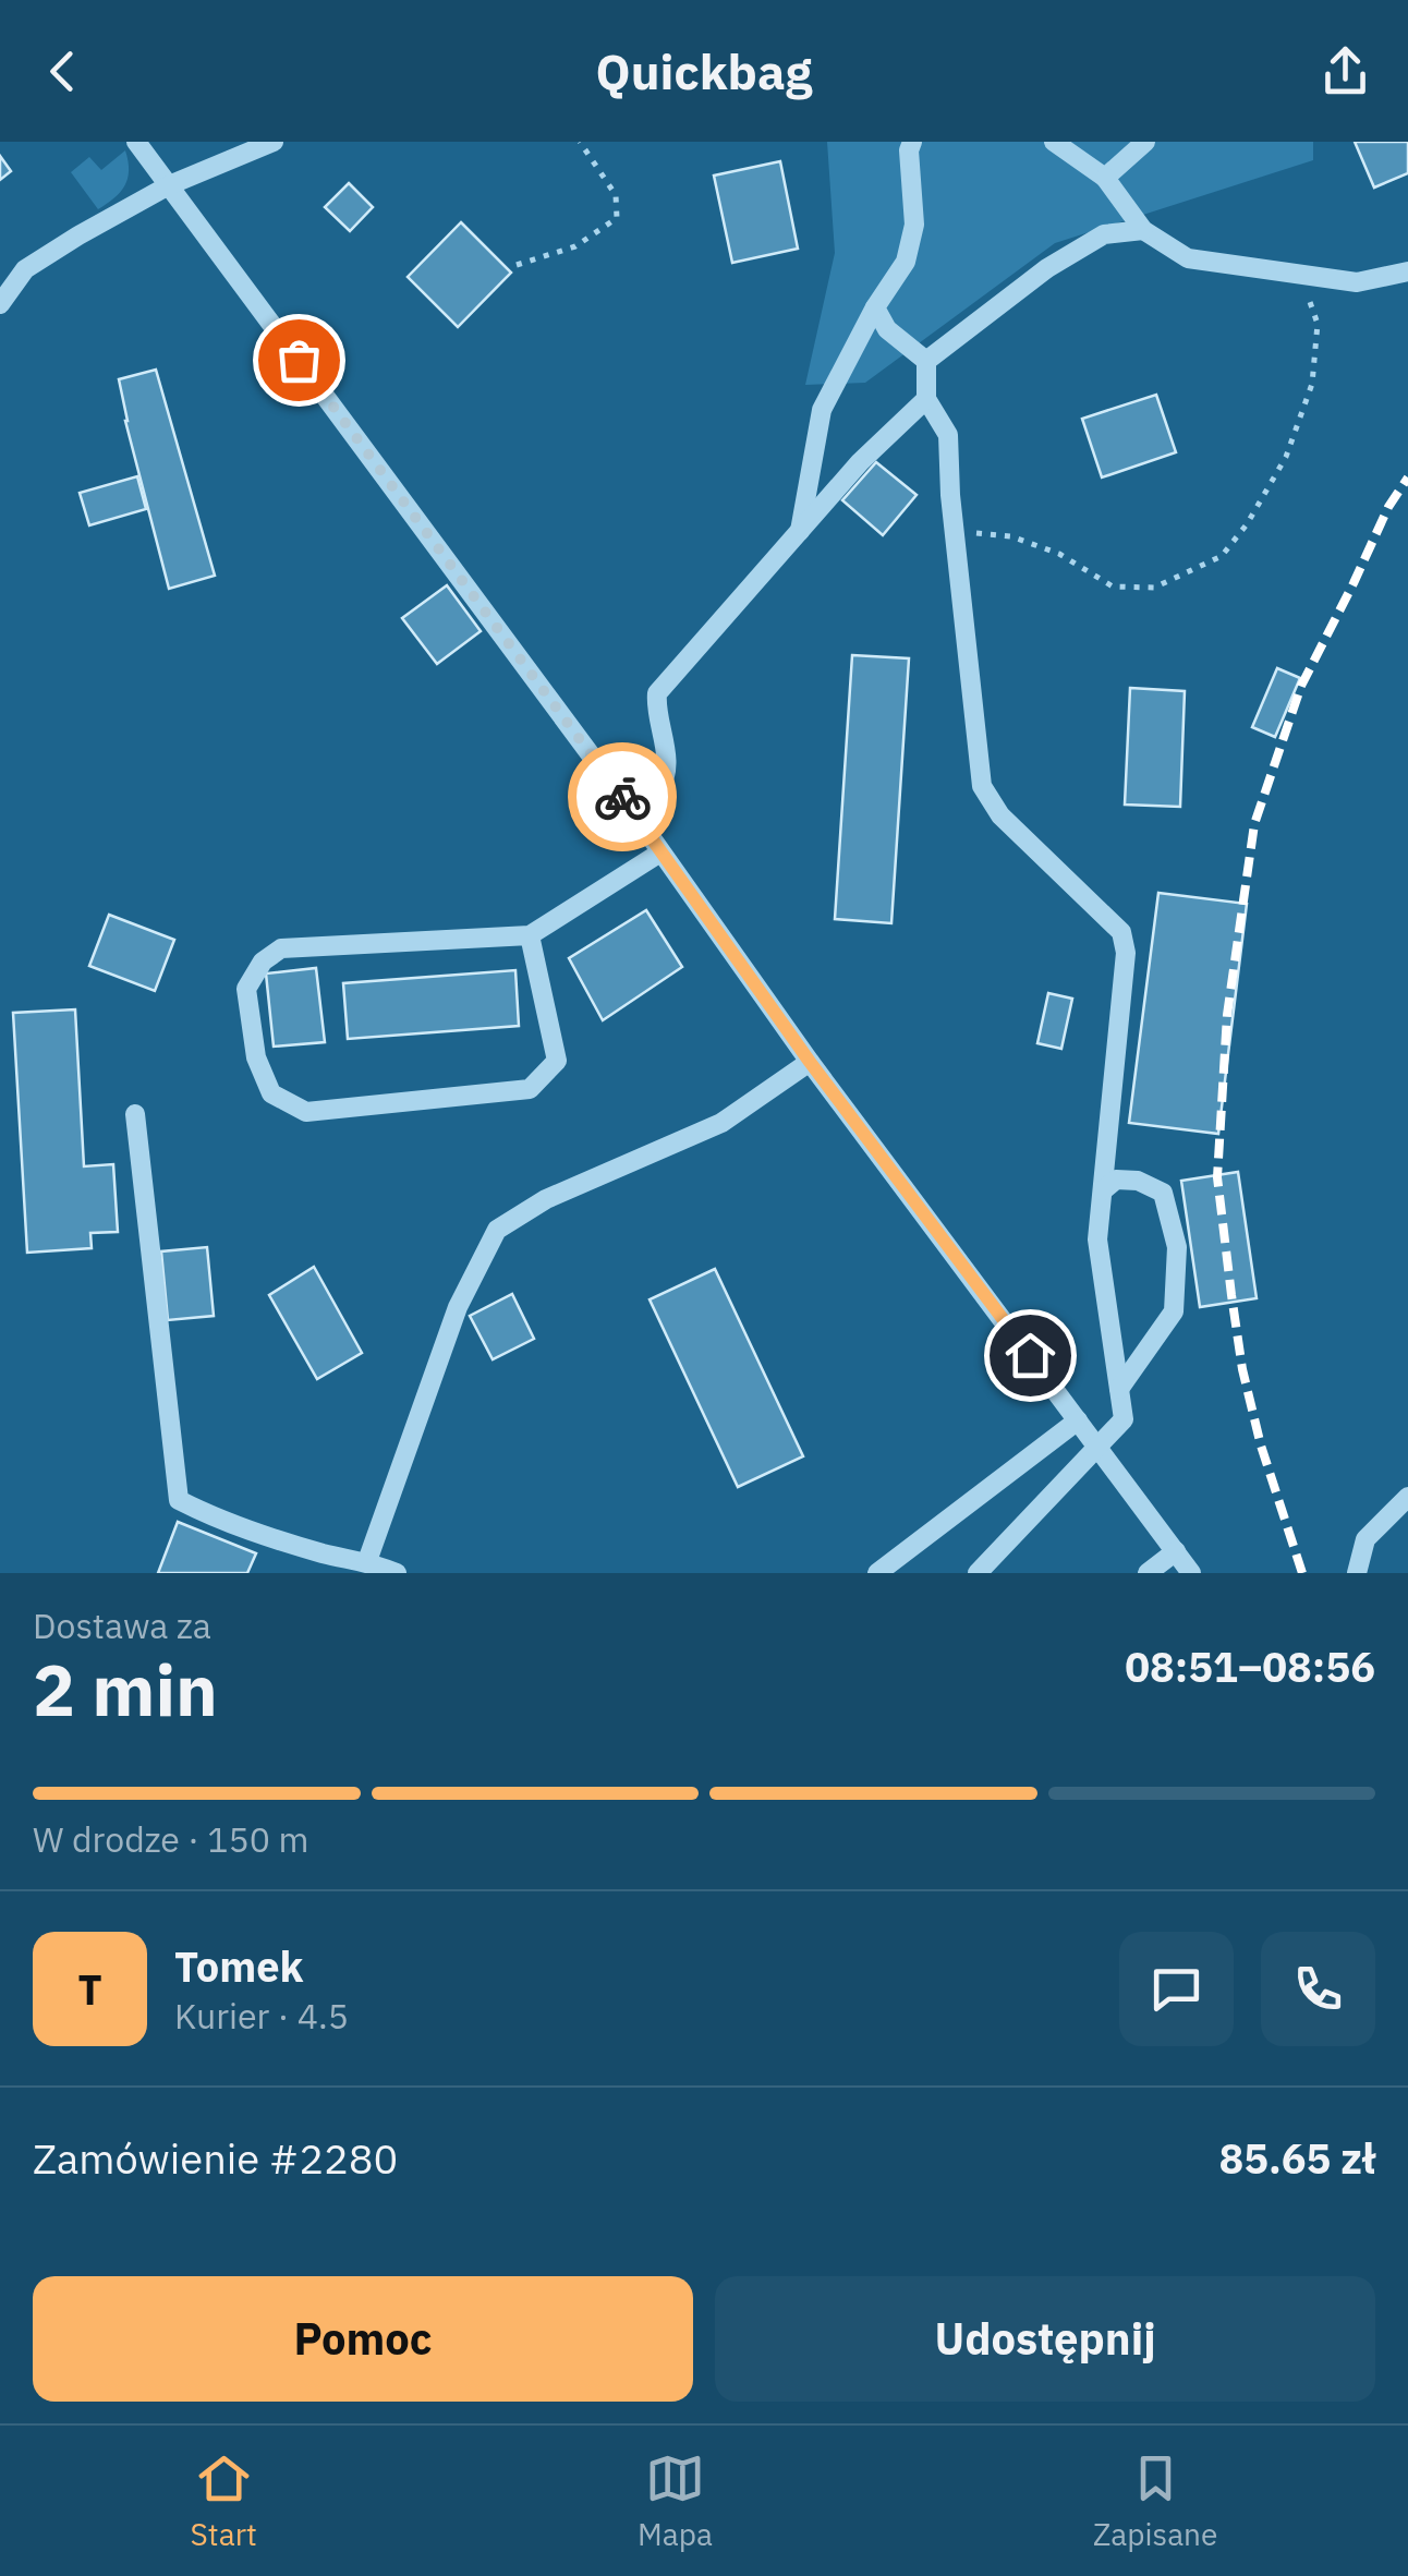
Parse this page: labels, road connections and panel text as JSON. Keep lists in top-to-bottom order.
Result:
{
  "page": {
    "header": "Quickbag",
    "heading": ["2 min", "Dostawa za", "08:51–08:56"],
    "panel": [
      "Tomek",
      "Kurier · 4.5",
      "Zamówienie #2280",
      "85.65 zł"
    ],
    "bar": "W drodze · 150 m",
    "round": "T",
    "buttons": ["Pomoc", "Udostępnij"],
    "tabs": ["Start", "Mapa", "Zapisane"]
  }
}
